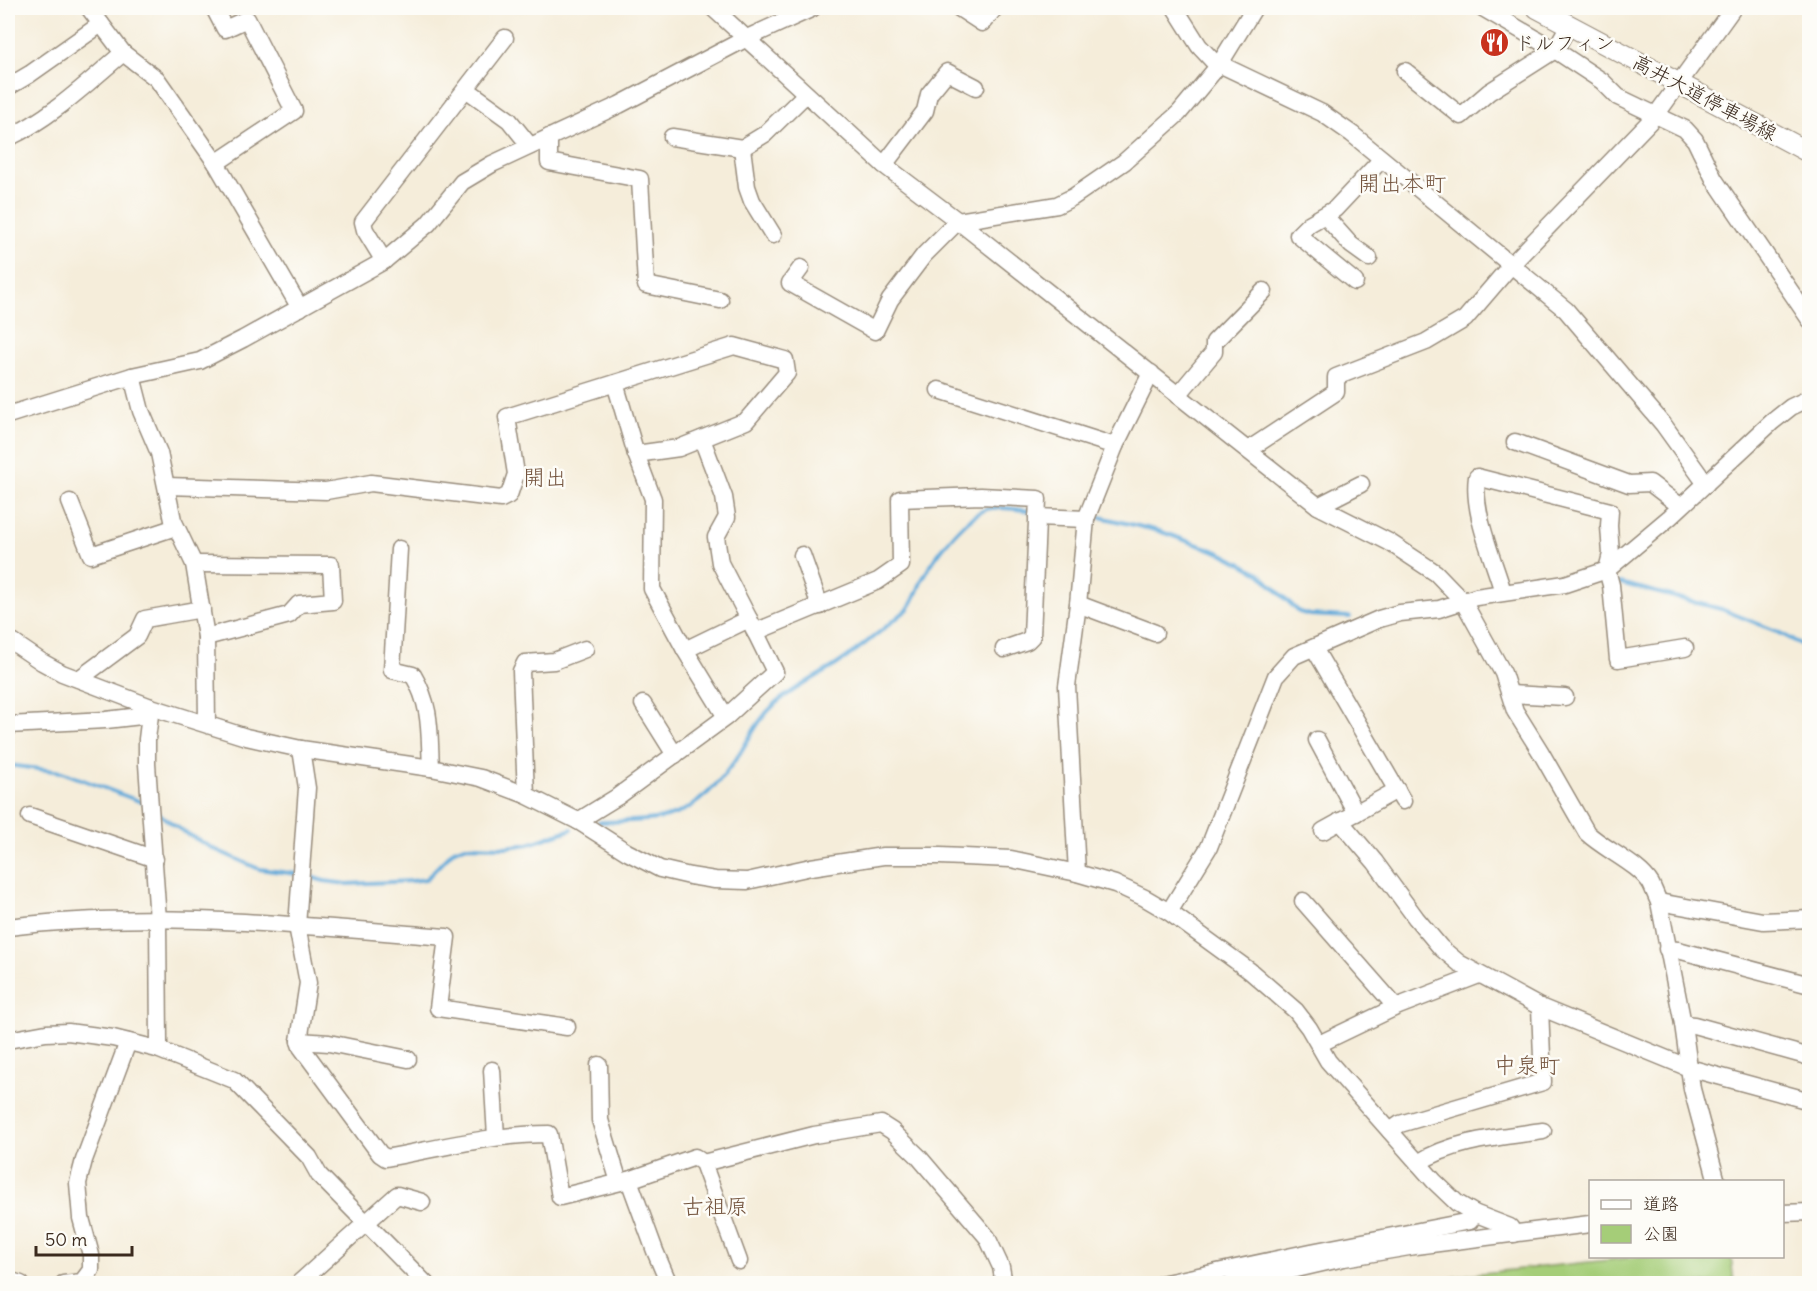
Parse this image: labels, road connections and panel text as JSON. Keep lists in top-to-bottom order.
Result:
{
  "streets": {
    "main road": ["高井大道停車場線"]
  },
  "districts": [
    "開出本町",
    "開出",
    "中泉町",
    "古祖原"
  ],
  "places": {
    "restaurant": ["ドルフィン"]
  },
  "legend": ["道路", "公園"],
  "scale_bar": "50 m"
}
